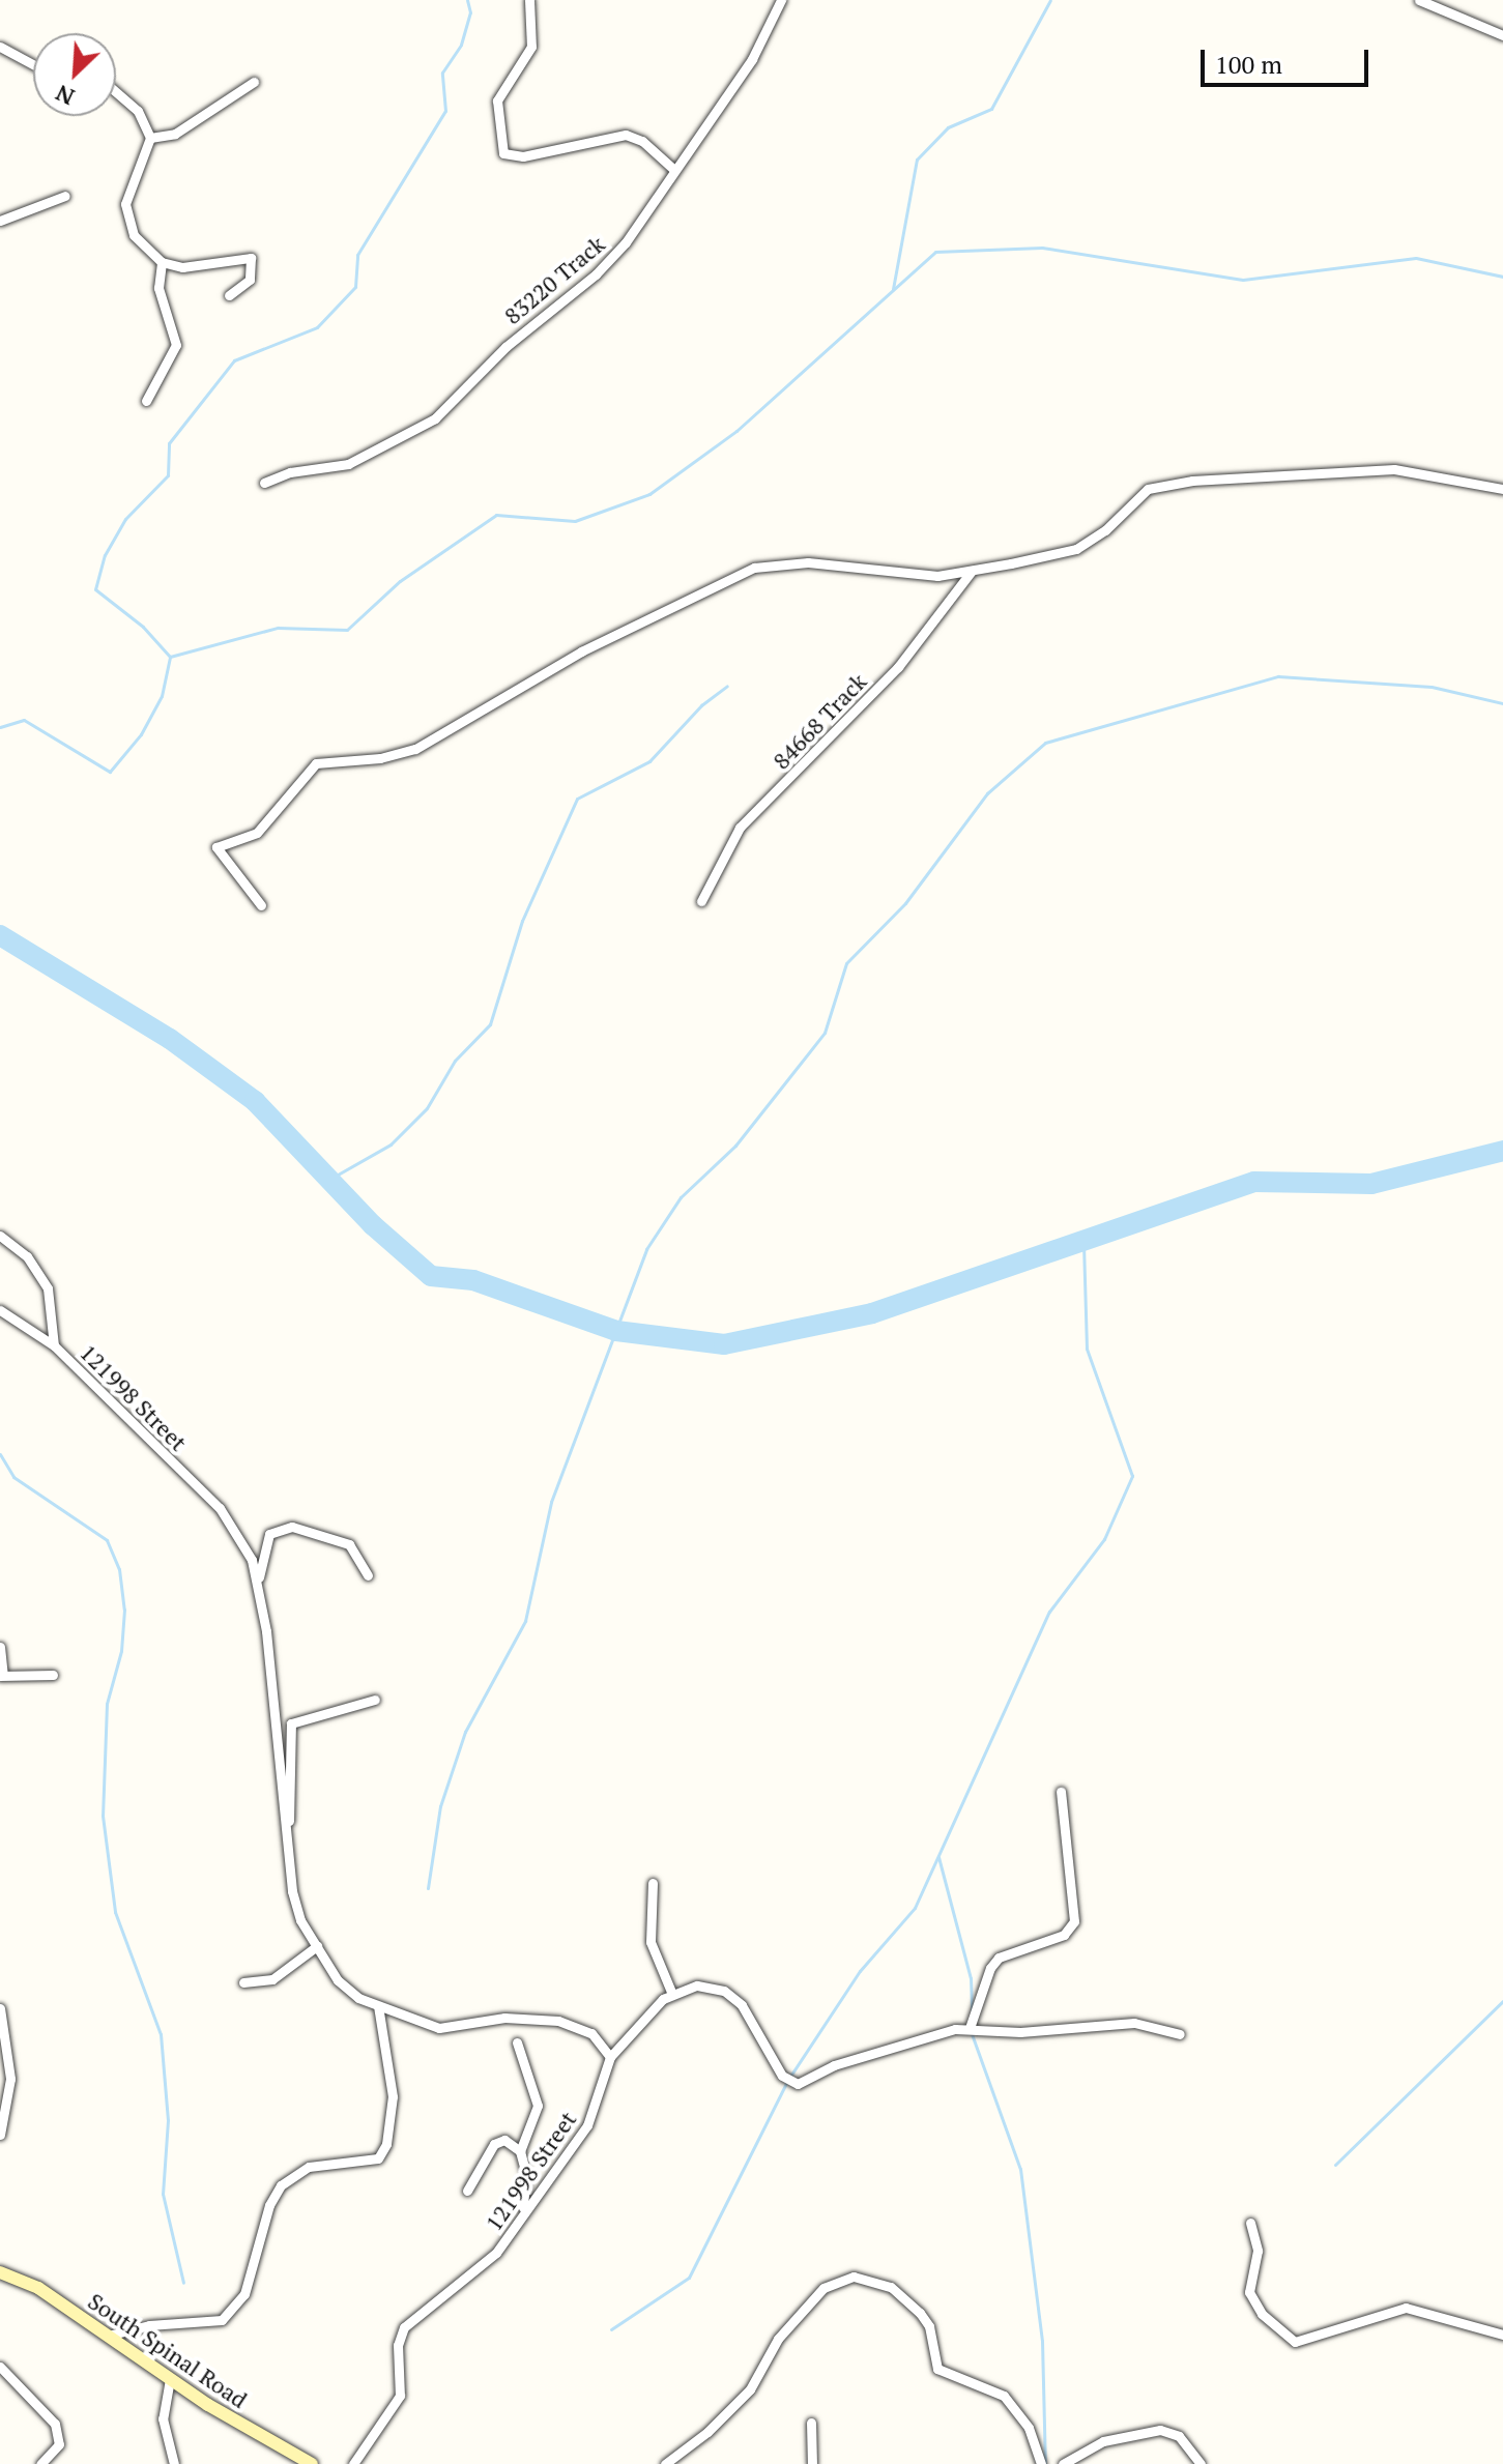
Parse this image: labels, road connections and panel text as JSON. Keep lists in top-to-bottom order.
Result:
{
  "streets": {
    "street": [
      "83220 Track",
      "84668 Track",
      "121998 Street",
      "South Spinal Road"
    ]
  },
  "scale_bar": "100 m",
  "north": "bottom left"
}
